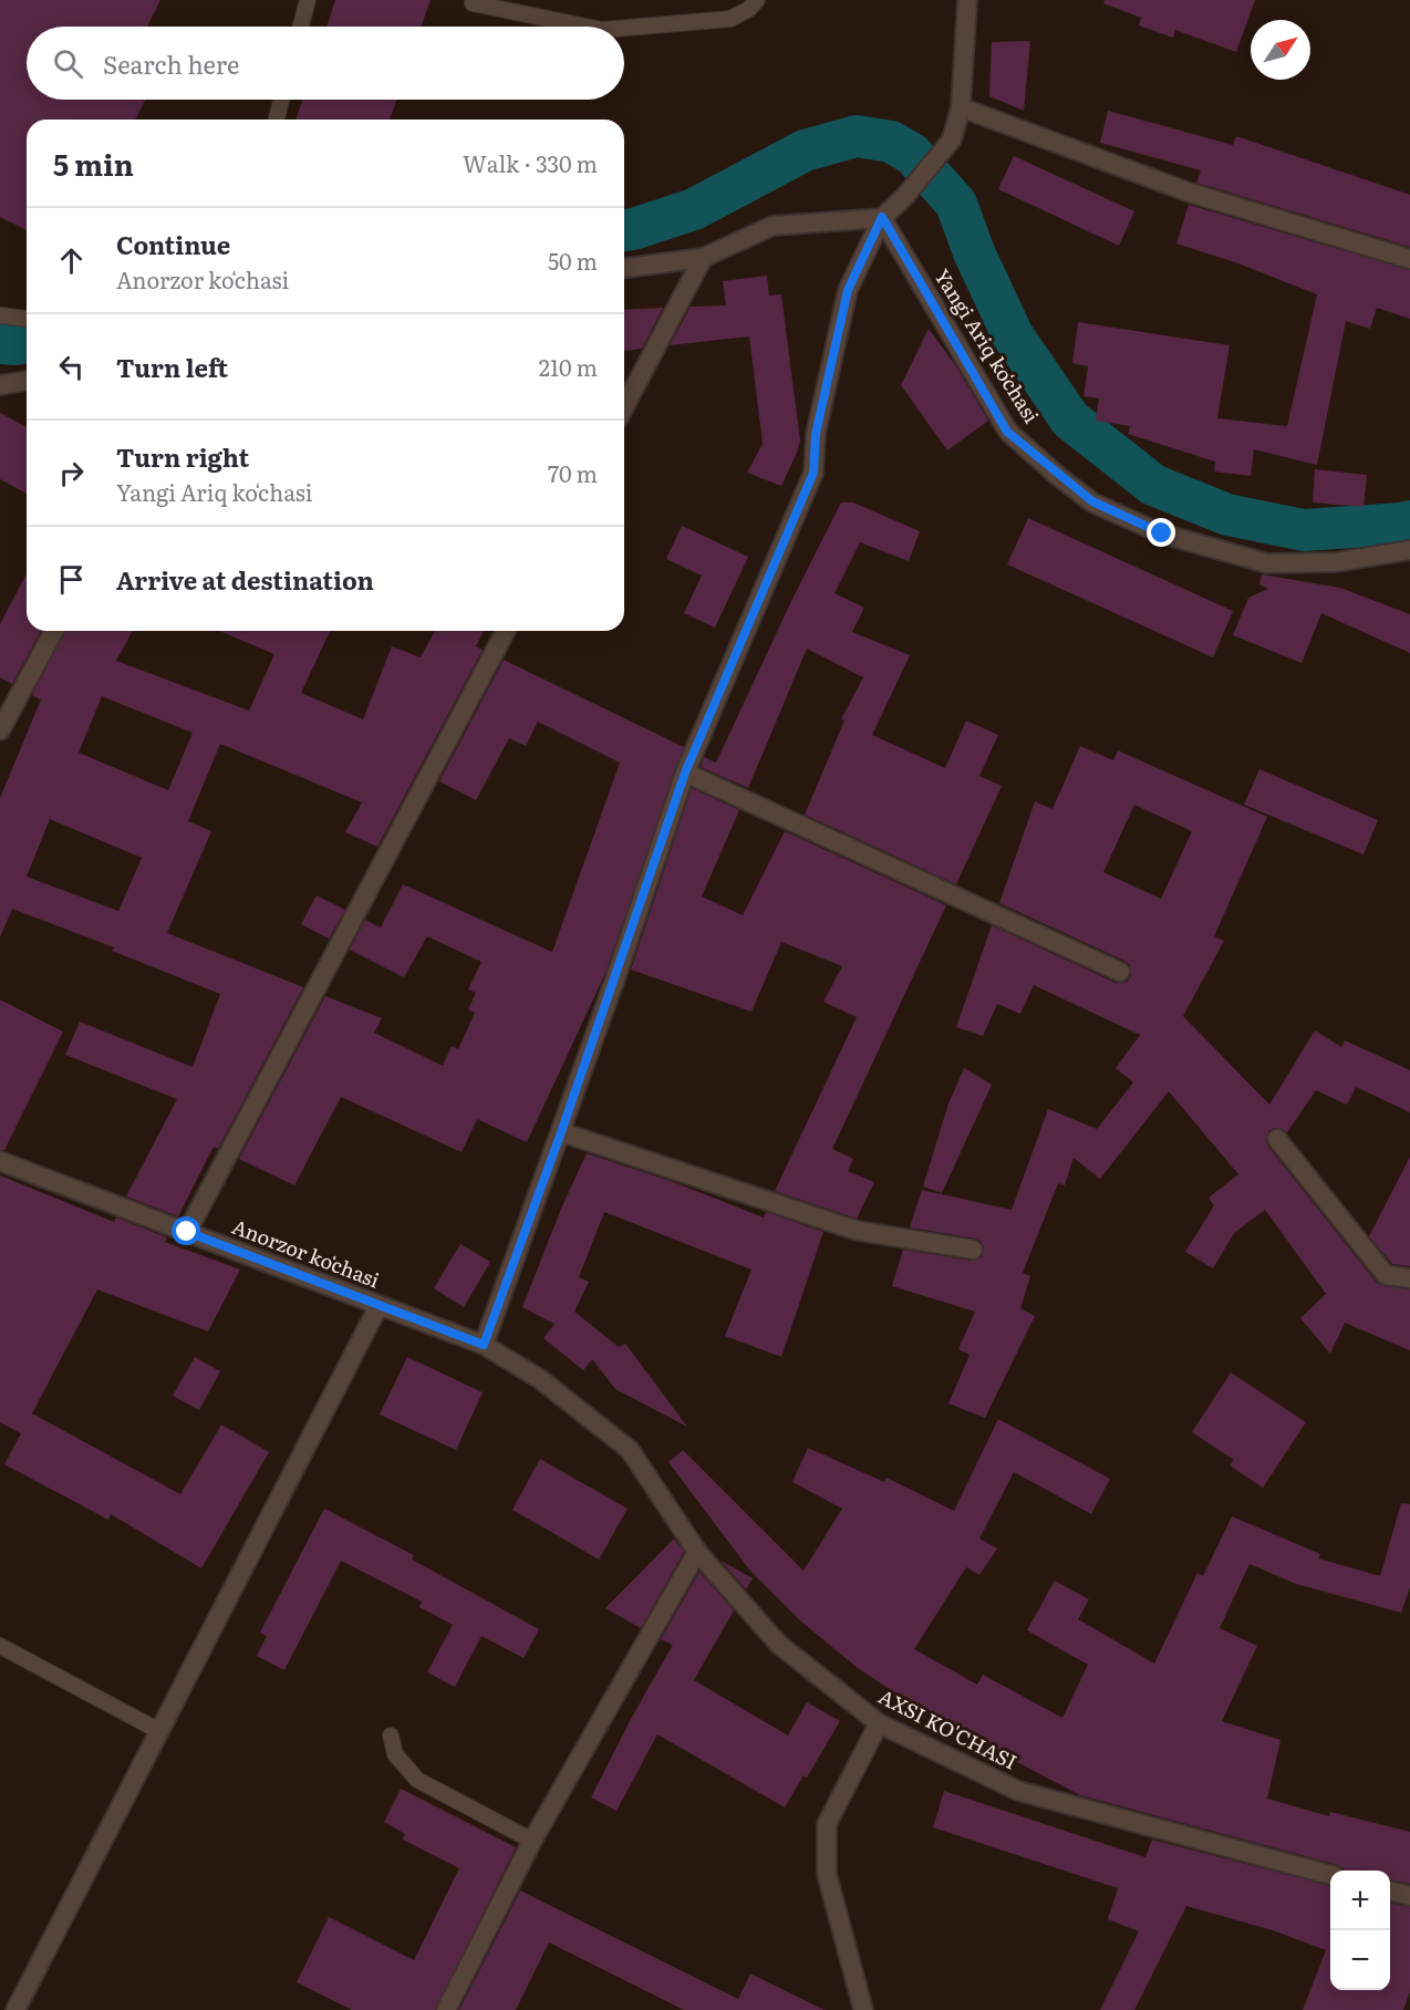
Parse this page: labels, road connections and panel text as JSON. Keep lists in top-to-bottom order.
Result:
{
  "streets": {
    "street": ["Yangi Ariq koʻchasi", "Anorzor koʻchasi", "AXSI KO'CHASI"]
  },
  "crossings": [
    ["Anorzor koʻchasi", "AXSI KO'CHASI"]
  ],
  "north": "top right",
  "page": {
    "search": "Search here",
    "heading": ["5 min", "Walk · 330 m"],
    "list": [
      ["Continue", "Anorzor koʻchasi", "50 m"],
      ["Turn left", "210 m"],
      ["Turn right", "Yangi Ariq koʻchasi", "70 m"],
      "Arrive at destination"
    ],
    "map_buttons": ["+", "−"]
  }
}
